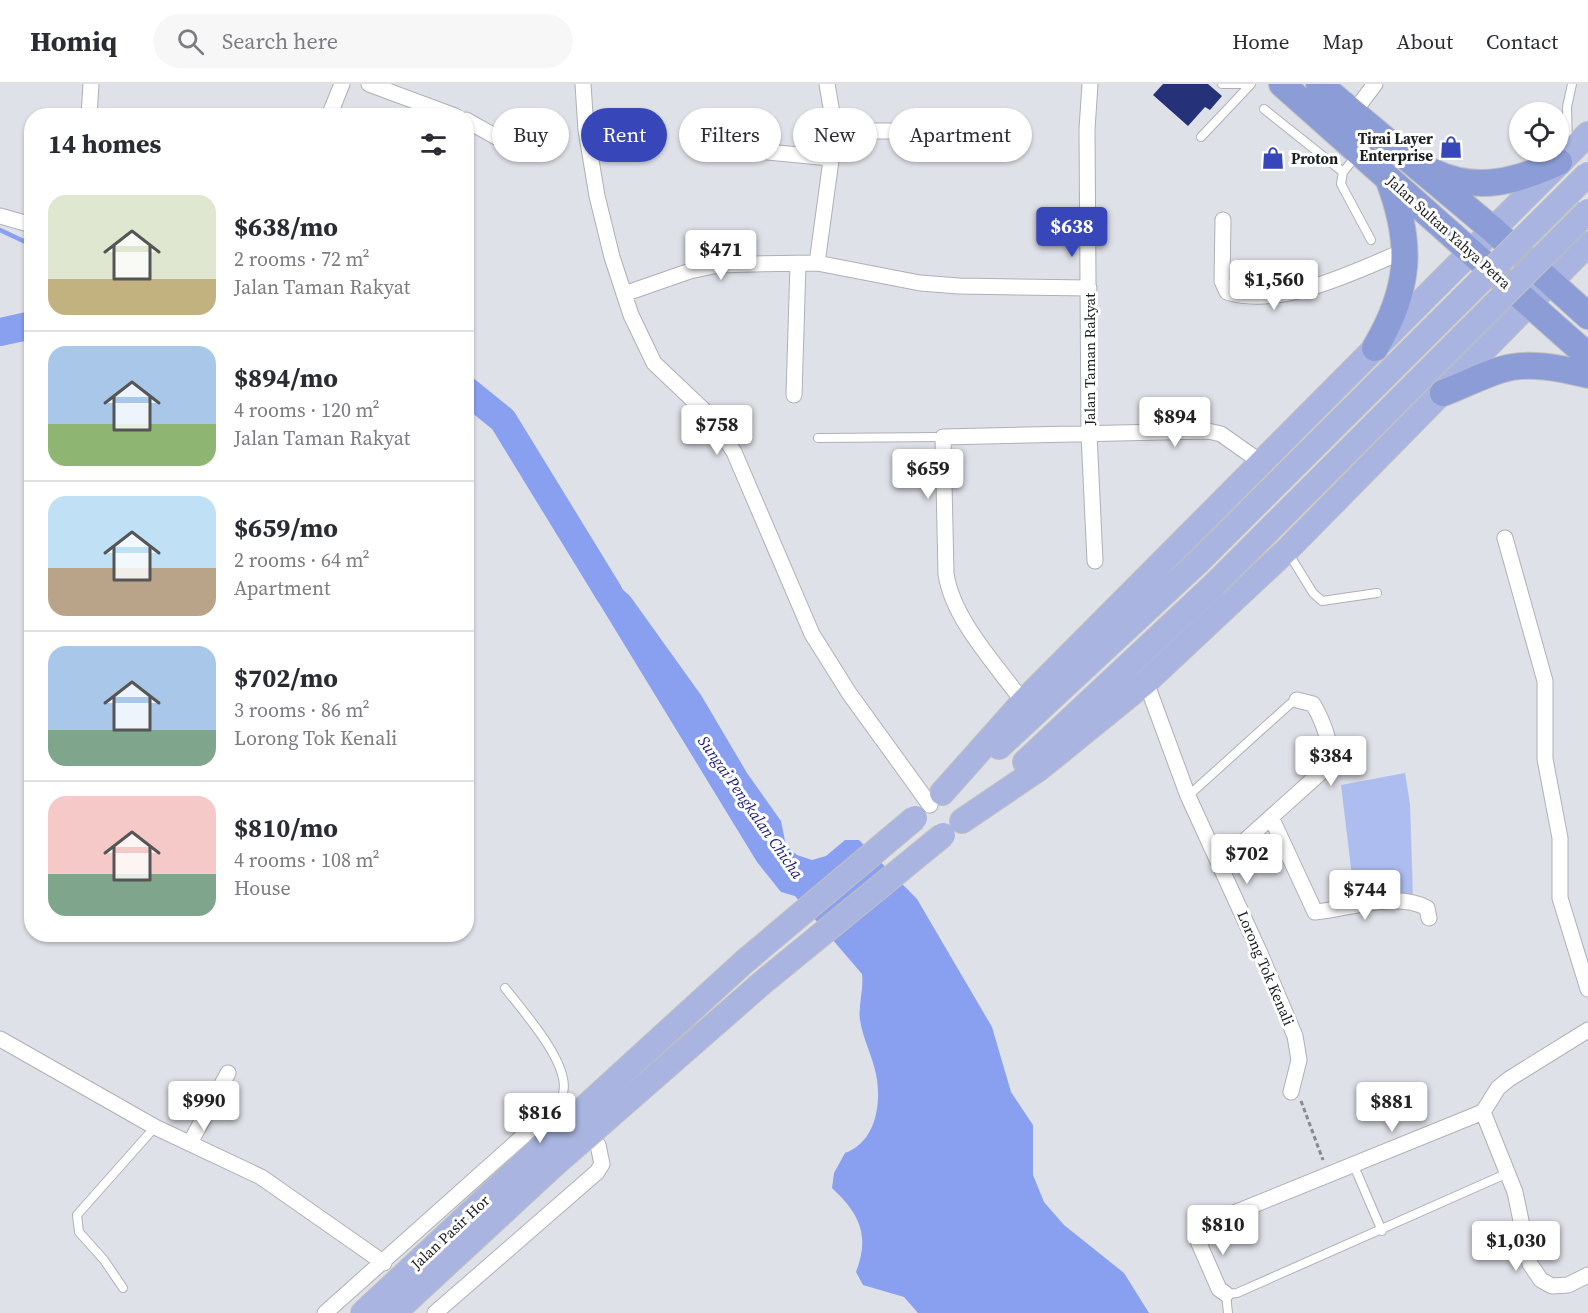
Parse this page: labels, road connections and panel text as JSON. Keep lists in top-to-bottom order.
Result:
{
  "streets": {
    "highway": ["Jalan Sultan Yahya Petra"],
    "main road": ["Jalan Pasir Hor"],
    "street": ["Jalan Taman Rakyat", "Lorong Tok Kenali"]
  },
  "water": ["Sungai Pengkalan Chicha"],
  "places": {
    "shop": ["Tirai Layer Enterprise", "Proton"]
  },
  "page": {
    "header": "Homiq",
    "search": "Search here",
    "nav": [
      "Home",
      "Map",
      "About",
      "Contact"
    ],
    "chip": [
      "Buy",
      "Rent",
      "Filters",
      "New",
      "Apartment"
    ],
    "heading": "14 homes",
    "list": [
      {
        "name": "$638/mo",
        "note": "2 rooms · 72 m² · Jalan Taman Rakyat"
      },
      {
        "name": "$894/mo",
        "note": "4 rooms · 120 m² · Jalan Taman Rakyat"
      },
      {
        "name": "$659/mo",
        "note": "2 rooms · 64 m² · Apartment"
      },
      {
        "name": "$702/mo",
        "note": "3 rooms · 86 m² · Lorong Tok Kenali"
      },
      {
        "name": "$810/mo",
        "note": "4 rooms · 108 m² · House"
      }
    ],
    "price": [
      "$638",
      "$471",
      "$1,560",
      "$894",
      "$758",
      "$659",
      "$384",
      "$702",
      "$744",
      "$990",
      "$881",
      "$816",
      "$810",
      "$1,030"
    ]
  }
}
